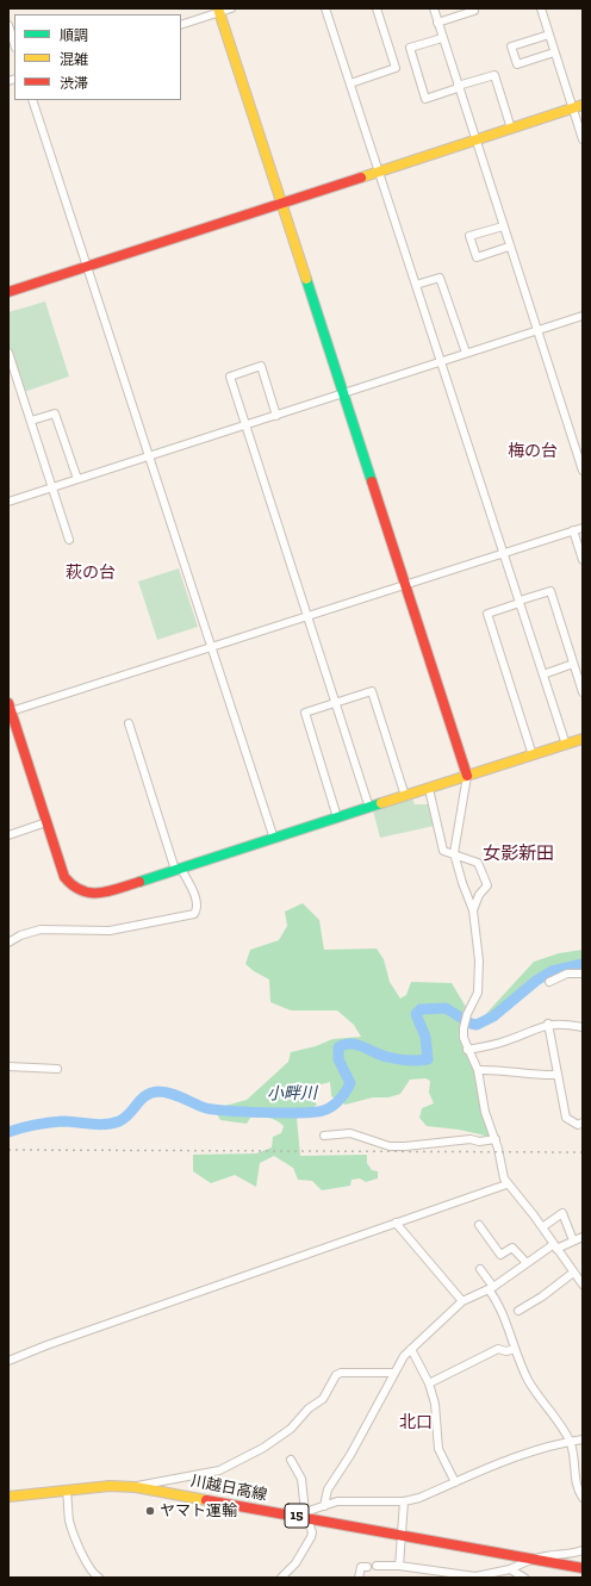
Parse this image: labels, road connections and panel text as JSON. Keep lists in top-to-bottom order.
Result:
{
  "streets": {
    "street": ["川越日高線", "15"]
  },
  "districts": [
    "梅の台",
    "萩の台",
    "女影新田",
    "北口"
  ],
  "water": ["小畔川"],
  "places": ["ヤマト運輸"],
  "legend": ["順調", "混雑", "渋滞"]
}
